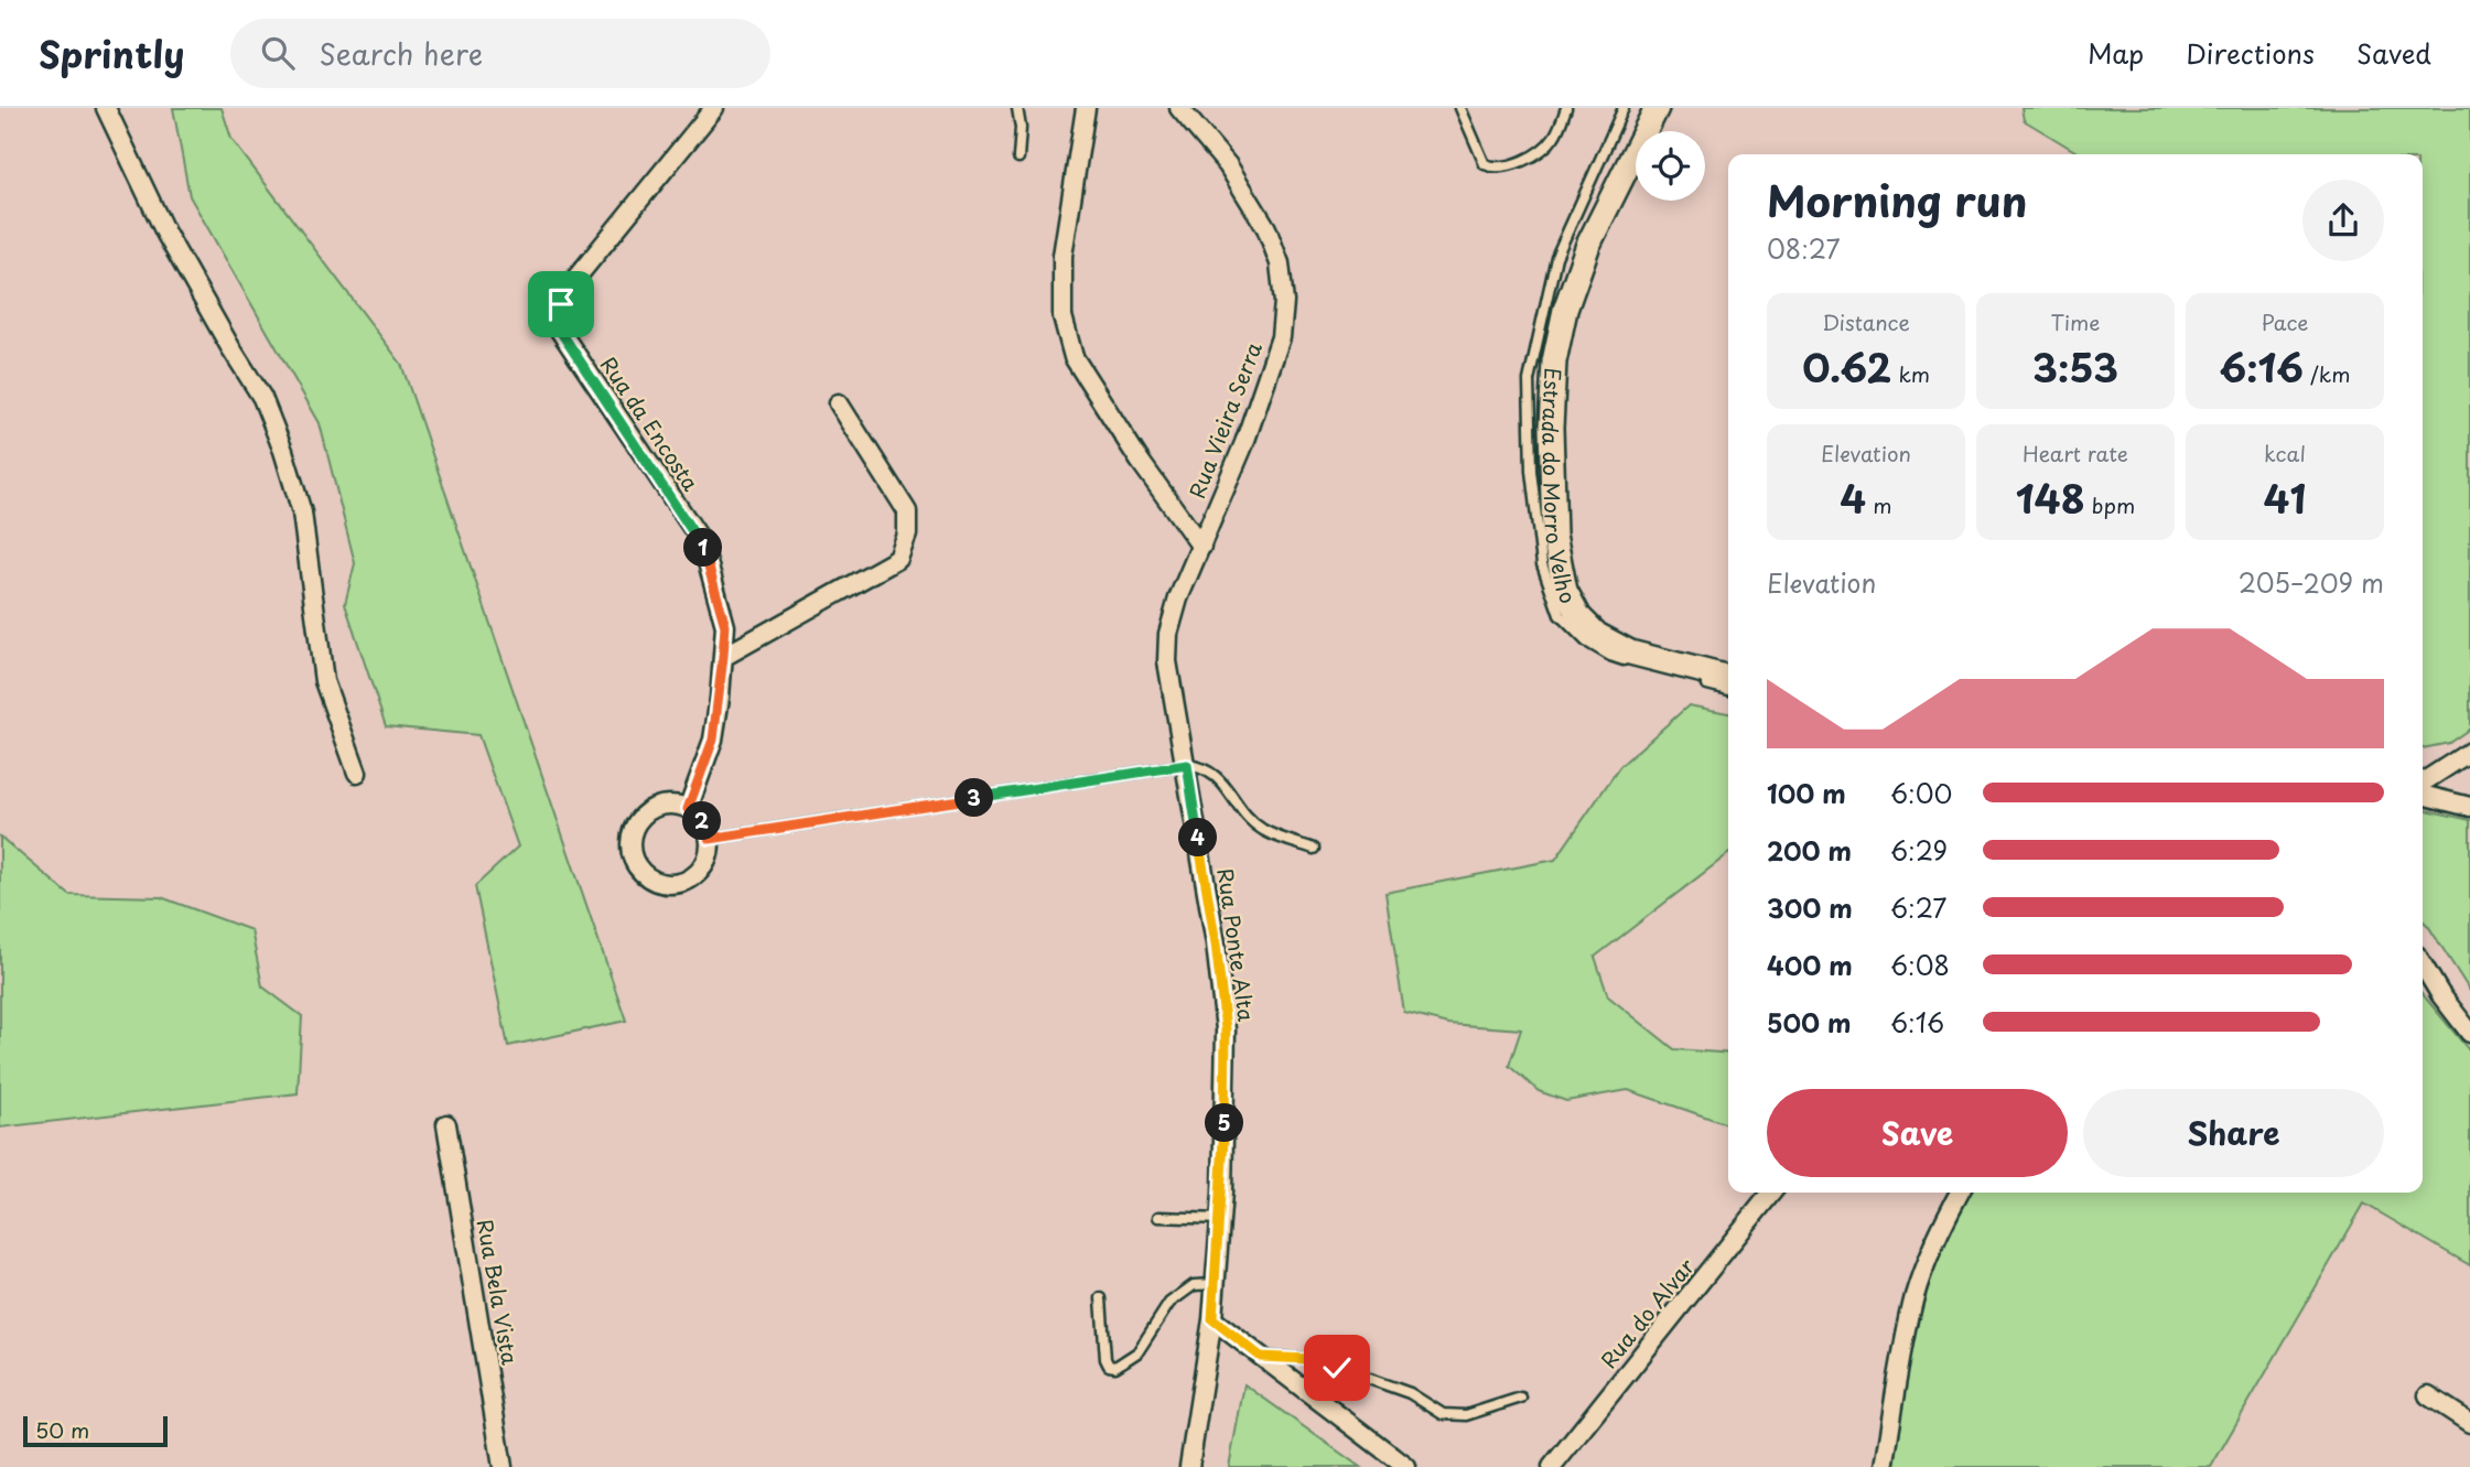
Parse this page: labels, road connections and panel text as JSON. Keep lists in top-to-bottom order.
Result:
{
  "streets": {
    "street": [
      "Rua Vieira Serra",
      "Rua da Encosta",
      "Estrada do Morro Velho",
      "Rua Ponte Alta",
      "Rua Bela Vista",
      "Rua do Alvar"
    ]
  },
  "crossings": [
    ["Rua Vieira Serra", "Rua Ponte Alta"]
  ],
  "scale_bar": "50 m",
  "page": {
    "header": "Sprintly",
    "search": "Search here",
    "nav": ["Map", "Directions", "Saved"],
    "heading": ["Morning run", "08:27"],
    "stats": [
      ["Distance", "0.62 km"],
      ["Time", "3:53"],
      ["Pace", "6:16 /km"],
      ["Elevation", "4 m"],
      ["Heart rate", "148 bpm"],
      ["kcal", "41"]
    ],
    "pins": [
      "1",
      "3",
      "2",
      "4",
      "5"
    ],
    "chart": ["Elevation", "205–209 m"],
    "list": [
      {
        "name": "100 m",
        "note": "6:00"
      },
      {
        "name": "200 m",
        "note": "6:29"
      },
      {
        "name": "300 m",
        "note": "6:27"
      },
      {
        "name": "400 m",
        "note": "6:08"
      },
      {
        "name": "500 m",
        "note": "6:16"
      }
    ],
    "buttons": ["Save", "Share"],
    "scale": "50 m"
  }
}
